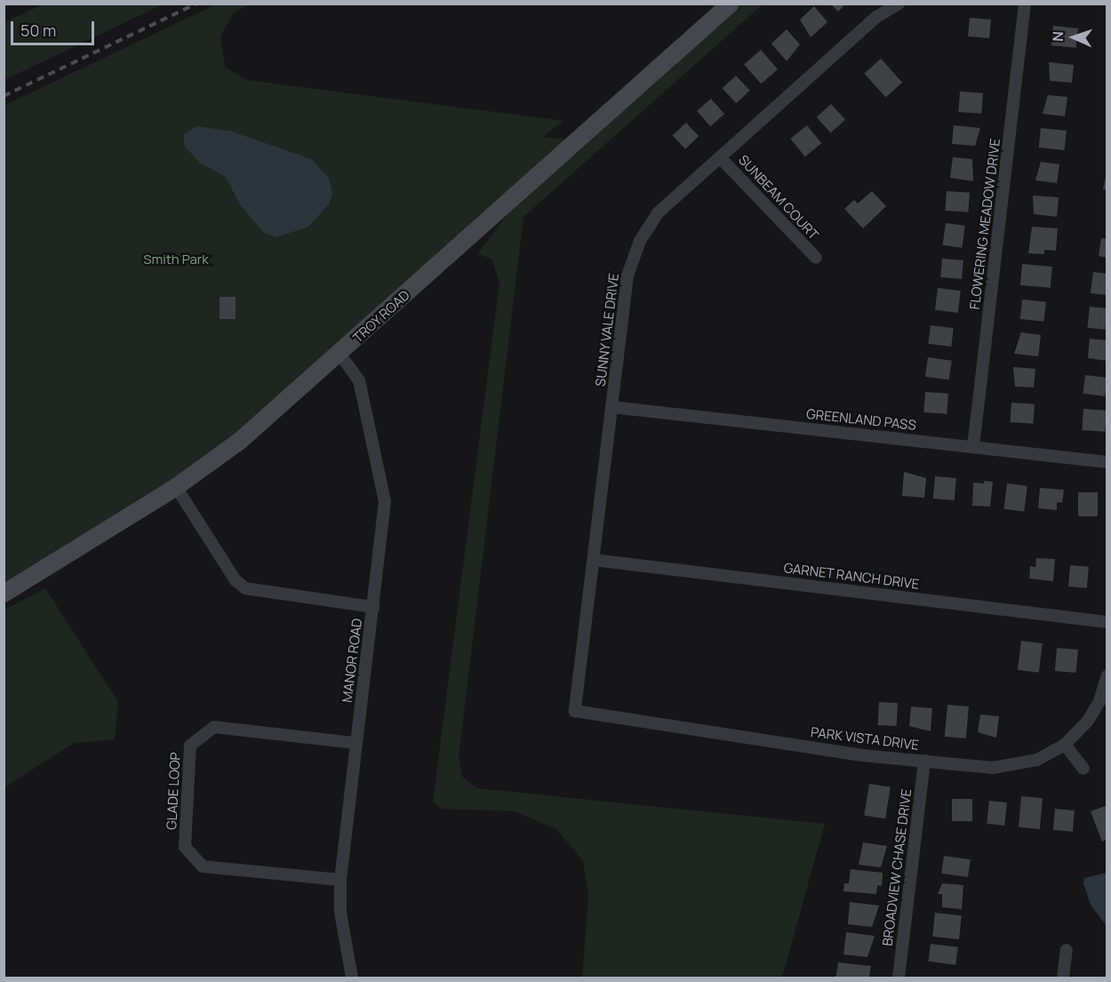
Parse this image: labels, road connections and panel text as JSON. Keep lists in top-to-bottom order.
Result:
{
  "streets": {
    "street": [
      "SUNBEAM COURT",
      "FLOWERING MEADOW DRIVE",
      "TROY ROAD",
      "SUNNY VALE DRIVE",
      "GREENLAND PASS",
      "GARNET RANCH DRIVE",
      "MANOR ROAD",
      "PARK VISTA DRIVE",
      "GLADE LOOP",
      "BROADVIEW CHASE DRIVE"
    ]
  },
  "crossings": [
    ["SUNBEAM COURT", "SUNNY VALE DRIVE"],
    ["FLOWERING MEADOW DRIVE", "GREENLAND PASS"],
    ["TROY ROAD", "MANOR ROAD"],
    ["SUNNY VALE DRIVE", "GREENLAND PASS"],
    ["SUNNY VALE DRIVE", "GARNET RANCH DRIVE"],
    ["SUNNY VALE DRIVE", "PARK VISTA DRIVE"],
    ["MANOR ROAD", "GLADE LOOP"],
    ["PARK VISTA DRIVE", "BROADVIEW CHASE DRIVE"]
  ],
  "parks": ["Smith Park"],
  "scale_bar": "50 m",
  "north": "left"
}
